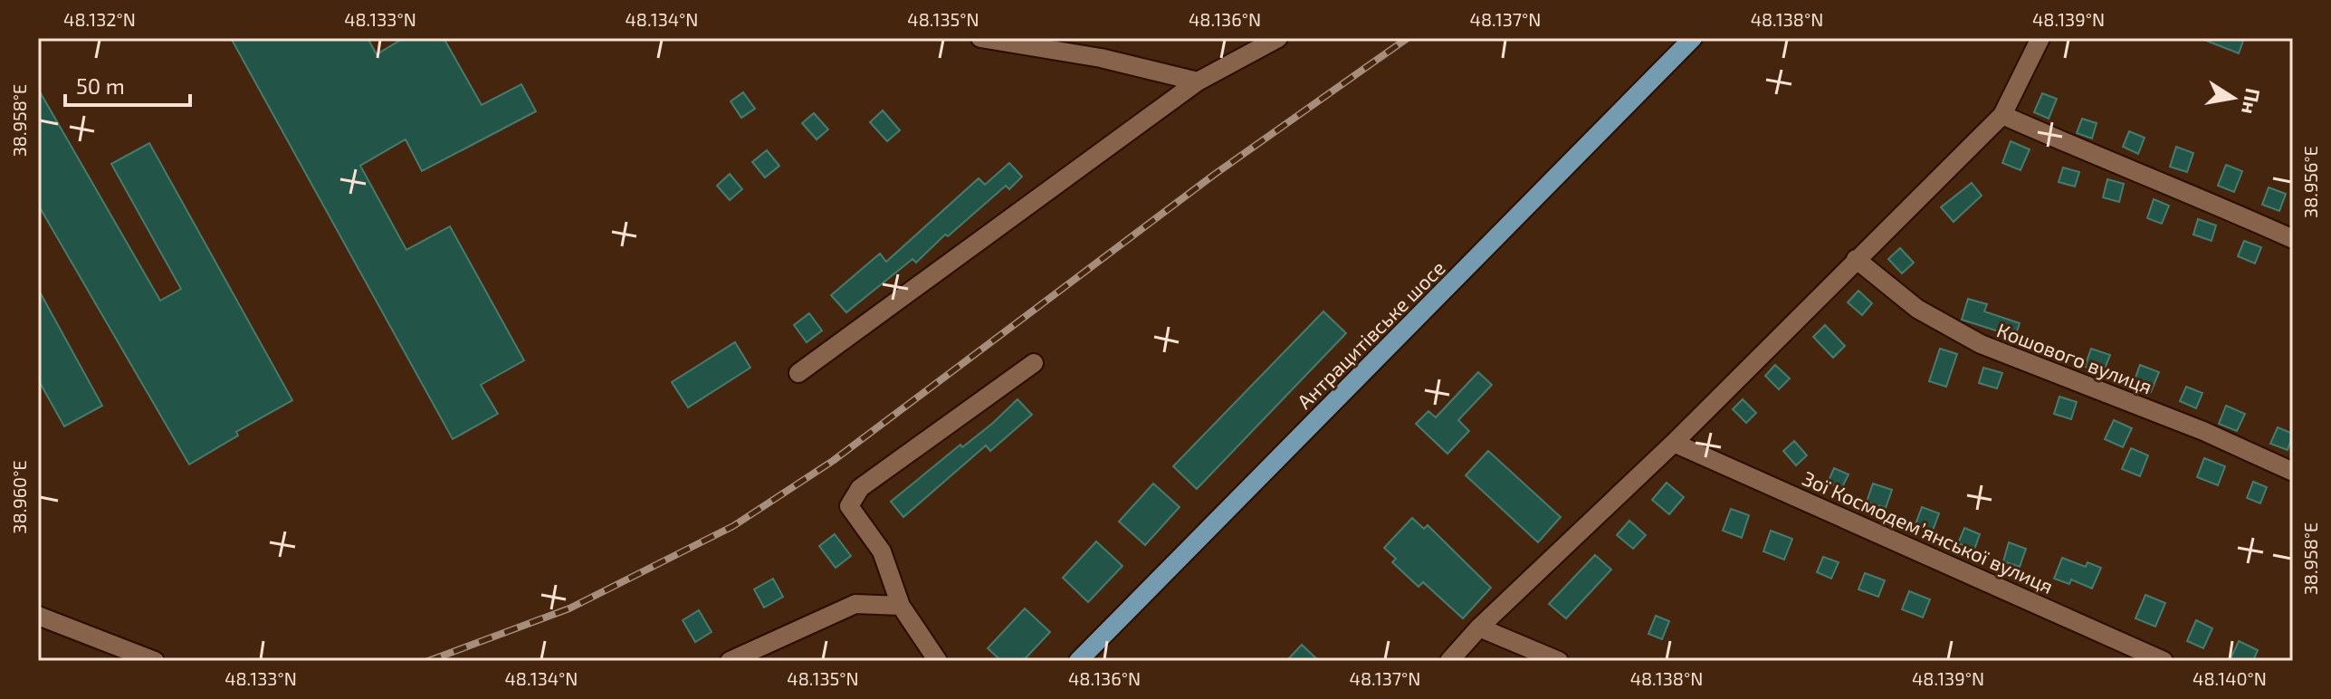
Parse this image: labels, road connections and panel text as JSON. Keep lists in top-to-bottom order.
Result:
{
  "streets": {
    "main road": ["Антрацитівське шосе"],
    "street": ["Кошового вулиця", "Зої Космодем’янської вулиця"]
  },
  "scale_bar": "50 m",
  "north": "right",
  "coordinates": [
    "48.132°N",
    "48.133°N",
    "48.134°N",
    "48.135°N",
    "48.136°N",
    "48.137°N",
    "48.138°N",
    "48.139°N",
    "38.958°E",
    "38.956°E",
    "38.960°E",
    "48.140°N"
  ]
}
